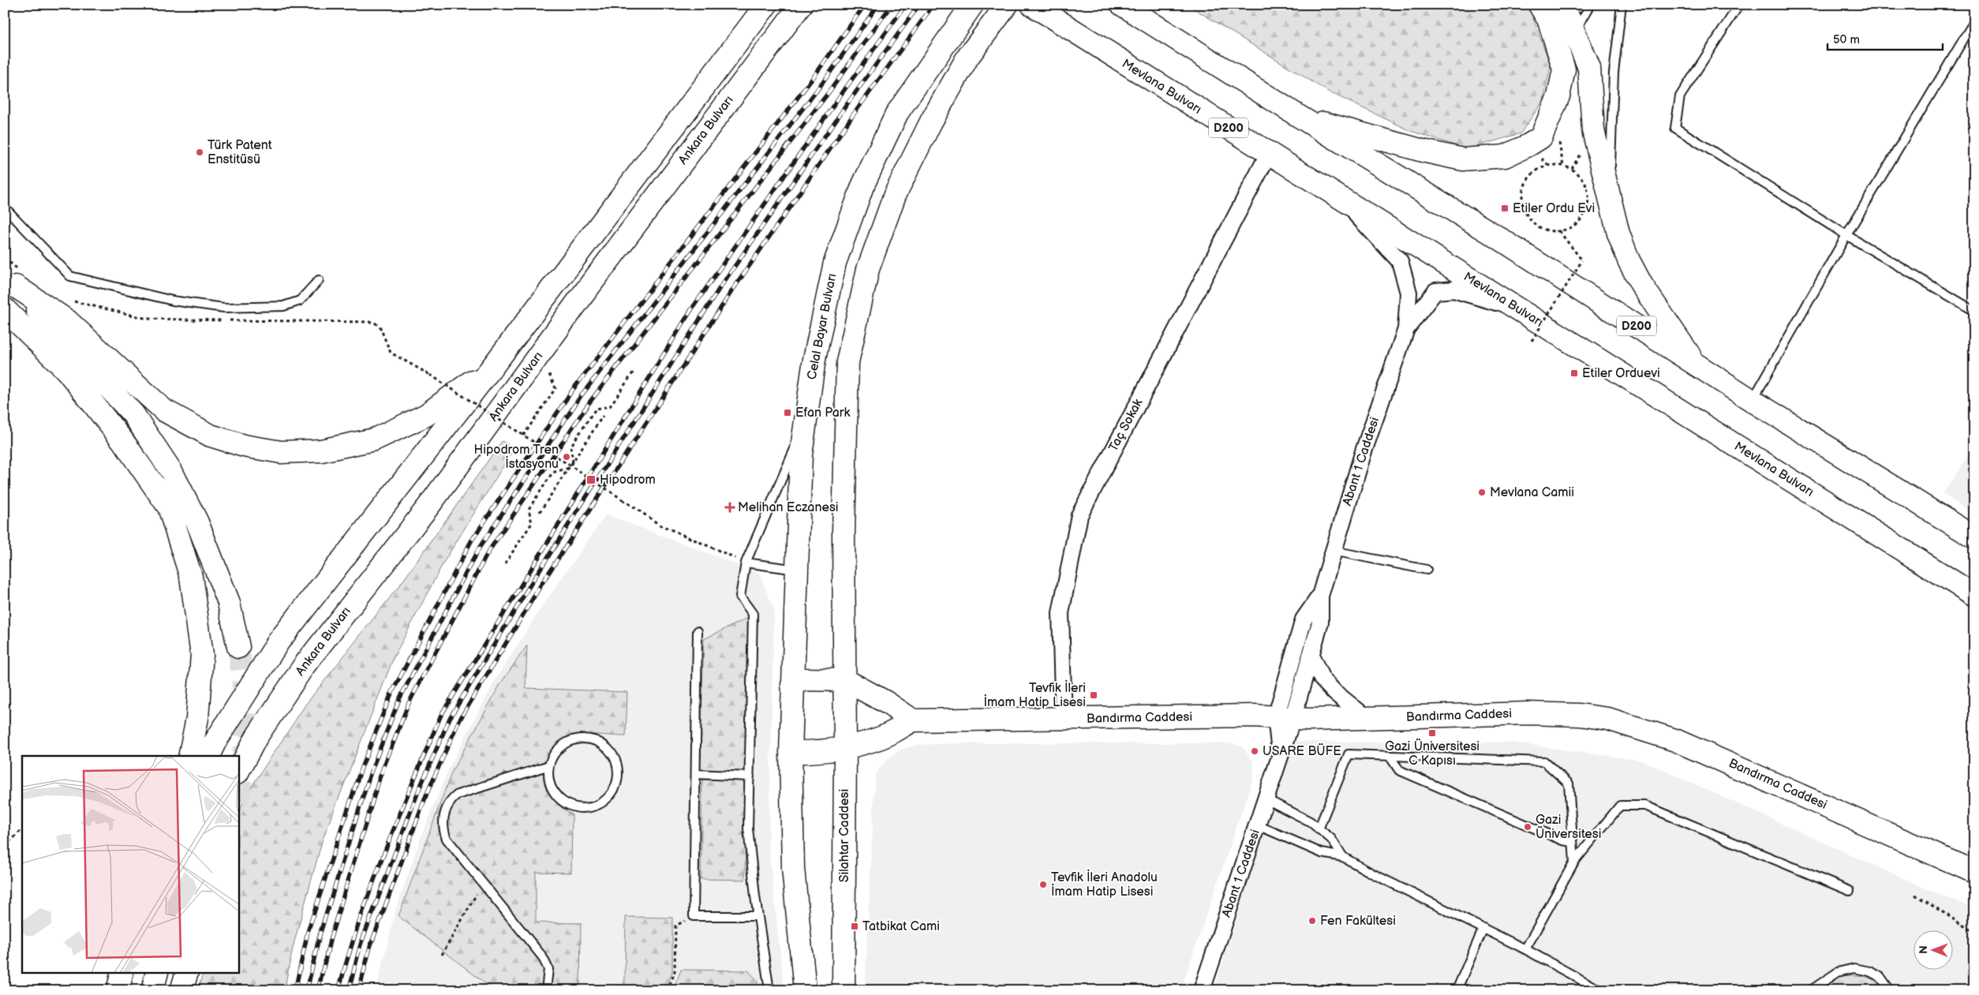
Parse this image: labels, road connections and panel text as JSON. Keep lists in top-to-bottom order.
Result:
{
  "streets": {
    "main road": [
      "Mevlana Bulvarı",
      "D200",
      "Ankara Bulvarı",
      "Celal Bayar Bulvarı",
      "Bandırma Caddesi",
      "Silahtar Caddesi"
    ],
    "street": ["Taç Sokak", "Abant 1 Caddesi"]
  },
  "crossings": [
    ["Mevlana Bulvarı", "Taç Sokak"],
    ["Mevlana Bulvarı", "Abant 1 Caddesi"],
    ["Taç Sokak", "Bandırma Caddesi"],
    ["Abant 1 Caddesi", "Bandırma Caddesi"],
    ["Bandırma Caddesi", "Silahtar Caddesi"]
  ],
  "places": {
    "other": [
      "Türk Patent Enstitüsü",
      "Hipodrom Tren İstasyonu",
      "Mevlana Camii",
      "USARE BÜFE",
      "Gazi Üniversitesi",
      "Tevfik İleri Anadolu İmam Hatip Lisesi",
      "Fen Fakültesi"
    ],
    "transit": [
      "Etiler Ordu Evi",
      "Etiler Orduevi",
      "Efan Park",
      "Hipodrom",
      "Tevfik İleri İmam Hatip Lisesi",
      "Gazi Üniversitesi C Kapısı",
      "Tatbikat Cami"
    ],
    "health": ["Melihan Eczanesi"]
  },
  "scale_bar": "50 m",
  "north": "left"
}
